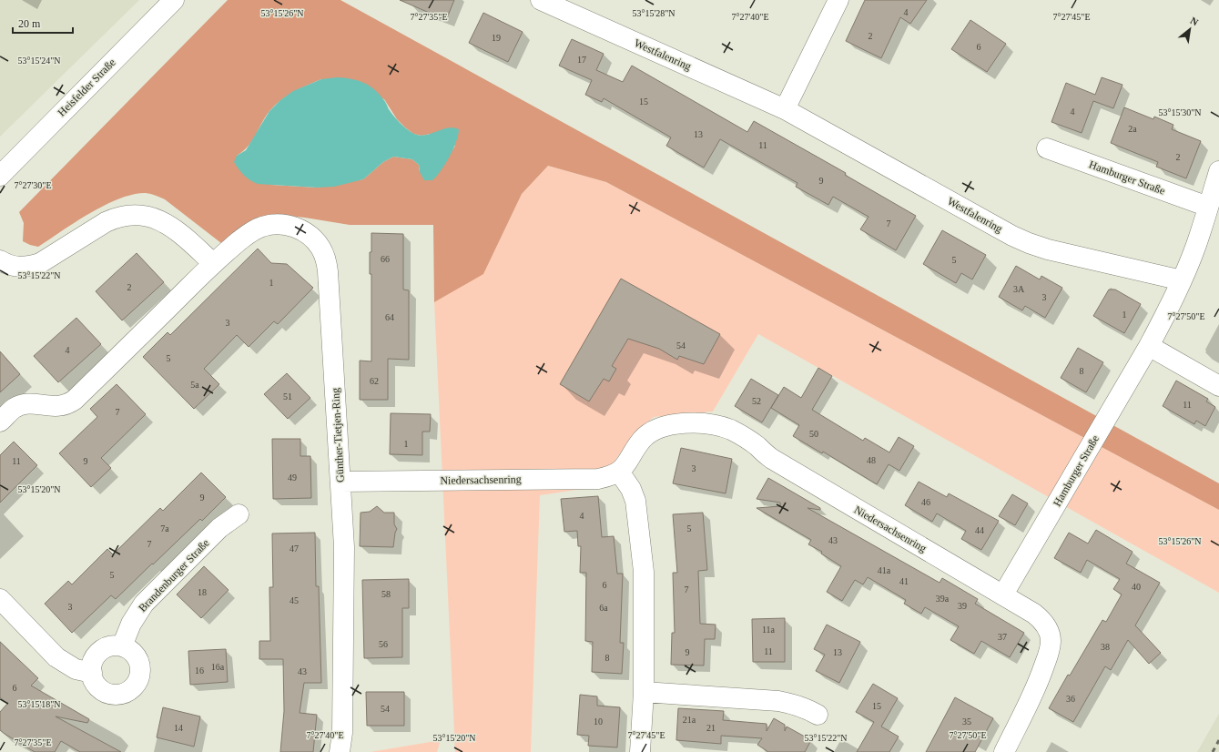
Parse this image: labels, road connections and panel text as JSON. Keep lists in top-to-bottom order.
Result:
{
  "streets": {
    "street": [
      "Westfalenring",
      "Heisfelder Straße",
      "Hamburger Straße",
      "Günther-Tietjen-Ring",
      "Niedersachsenring",
      "Brandenburger Straße"
    ]
  },
  "crossings": [
    ["Westfalenring", "Hamburger Straße"],
    ["Hamburger Straße", "Niedersachsenring"],
    ["Günther-Tietjen-Ring", "Niedersachsenring"]
  ],
  "house_numbers": [
    "4",
    "2",
    "19",
    "6",
    "17",
    "15",
    "4",
    "2a",
    "13",
    "11",
    "2",
    "9",
    "7",
    "66",
    "5",
    "1",
    "2",
    "3A",
    "3",
    "1",
    "64",
    "3",
    "54",
    "4",
    "5",
    "8",
    "62",
    "5a",
    "51",
    "52",
    "11",
    "7",
    "50",
    "1",
    "48",
    "11",
    "9",
    "3",
    "49",
    "9",
    "46",
    "4",
    "7a",
    "5",
    "44",
    "43",
    "7",
    "47",
    "41a",
    "5",
    "41",
    "6",
    "40",
    "7",
    "18",
    "58",
    "39a",
    "45",
    "39",
    "3",
    "6a",
    "11a",
    "37",
    "56",
    "38",
    "11",
    "9",
    "13",
    "8",
    "16a",
    "16",
    "43",
    "6",
    "36",
    "15",
    "54",
    "21a",
    "10",
    "35",
    "14",
    "21"
  ],
  "scale_bar": "20 m",
  "north": "top right",
  "coordinates": [
    "53°15'26\"N",
    "53°15'28\"N",
    "7°27'45\"E",
    "7°27'35\"E",
    "7°27'40\"E",
    "53°15'24\"N",
    "53°15'30\"N",
    "7°27'30\"E",
    "53°15'22\"N",
    "7°27'50\"E",
    "53°15'20\"N",
    "53°15'18\"N"
  ]
}
